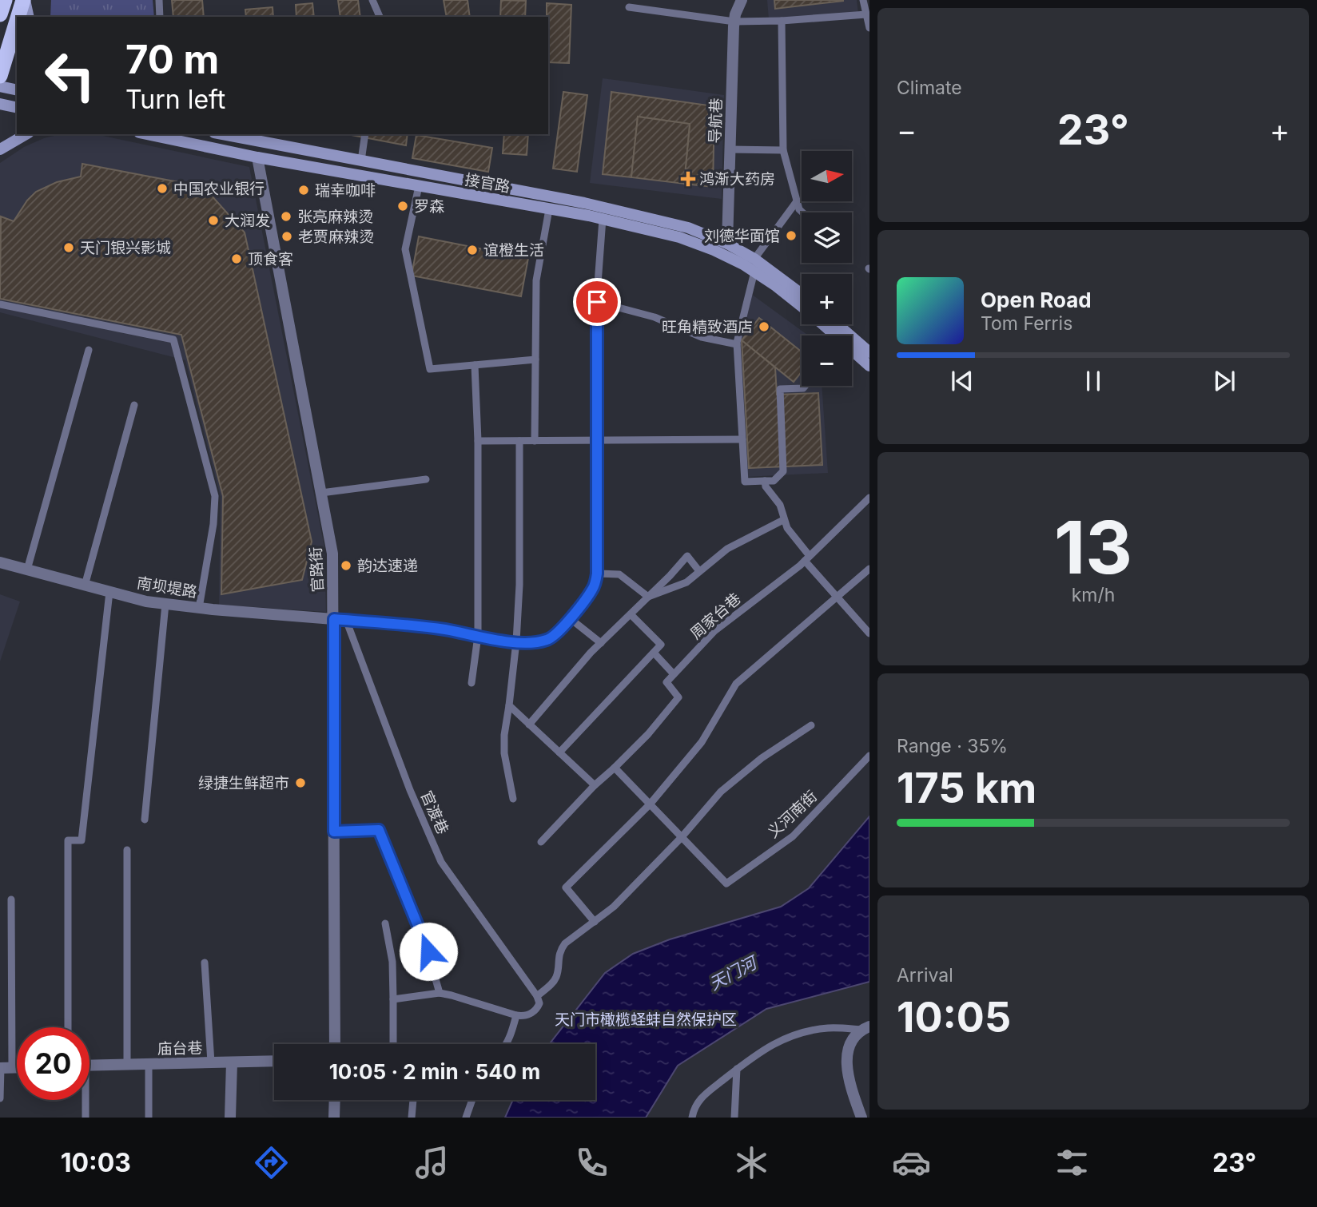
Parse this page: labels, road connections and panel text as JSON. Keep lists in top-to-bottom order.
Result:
{
  "streets": {
    "main road": ["接官路"],
    "street": [
      "导航巷",
      "官路街",
      "南坝堤路",
      "庙台巷"
    ],
    "lane": ["周家台巷", "官渡巷", "义河南街"]
  },
  "crossings": [
    ["导航巷", "接官路"],
    ["接官路", "官路街"],
    ["官路街", "南坝堤路"]
  ],
  "water": ["天门河"],
  "parks": ["天门市橄榄蛏蚌自然保护区"],
  "places": {
    "health": ["鸿渐大药房"],
    "other": [
      "中国农业银行",
      "瑞幸咖啡",
      "罗森",
      "张亮麻辣烫",
      "大润发",
      "刘德华面馆",
      "老贾麻辣烫",
      "天门银兴影城",
      "谊橙生活",
      "顶食客",
      "旺角精致酒店",
      "韵达速递",
      "绿捷生鲜超市"
    ]
  },
  "north": "right",
  "page": {
    "tile": [
      "Climate",
      ["13", "km/h"],
      ["Range · 35%", "175 km"],
      ["Arrival", "10:05"]
    ],
    "turn": ["70 m", "Turn left"],
    "heat": ["−", "23°", "+"],
    "map_buttons": ["+", "−"],
    "song": ["Open Road", "Tom Ferris"],
    "limit": "20",
    "trip": "10:05 · 2 min · 540 m",
    "tabs": ["10:03", "23°"]
  }
}
